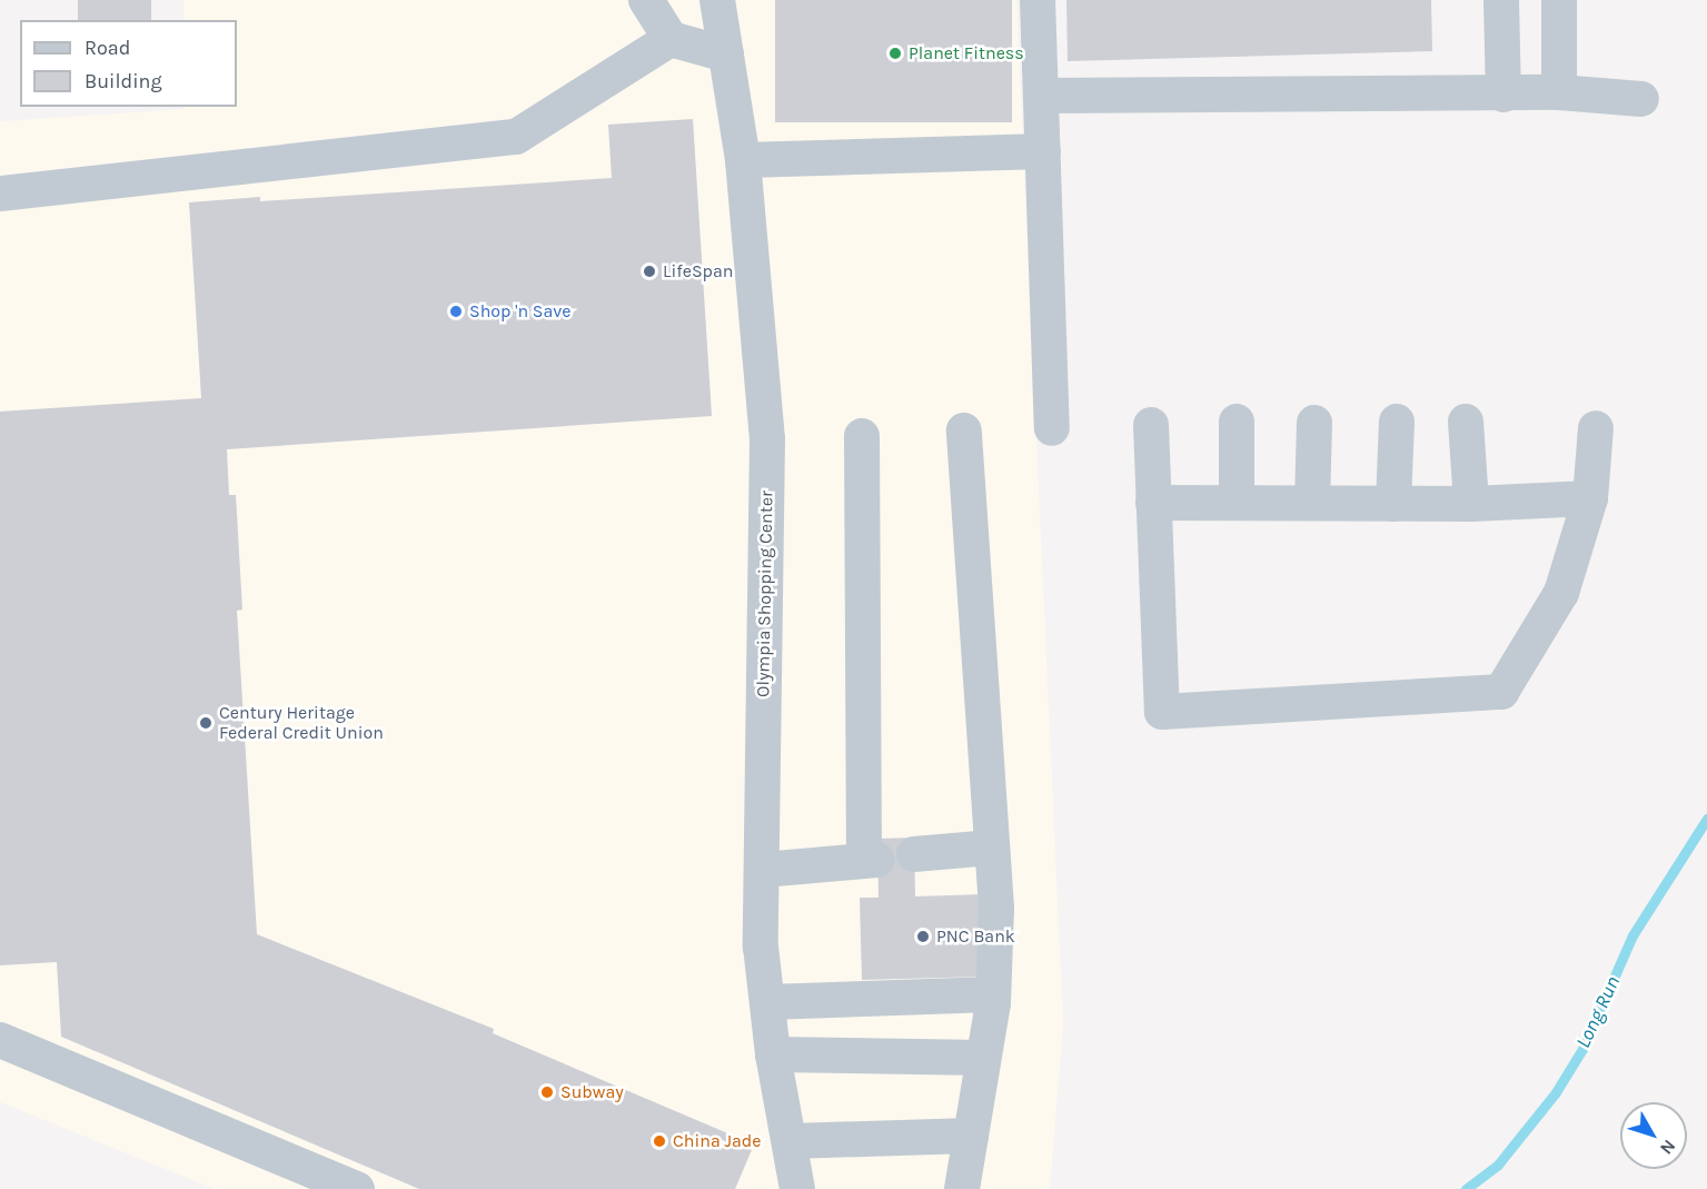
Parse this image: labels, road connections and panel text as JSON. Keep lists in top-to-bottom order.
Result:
{
  "streets": {
    "street": ["Olympia Shopping Center"]
  },
  "water": ["Long Run"],
  "places": [
    "Planet Fitness",
    "LifeSpan",
    "Shop 'n Save",
    "Century Heritage Federal Credit Union",
    "PNC Bank",
    "Subway",
    "China Jade"
  ],
  "legend": ["Road", "Building"],
  "north": "bottom right"
}
